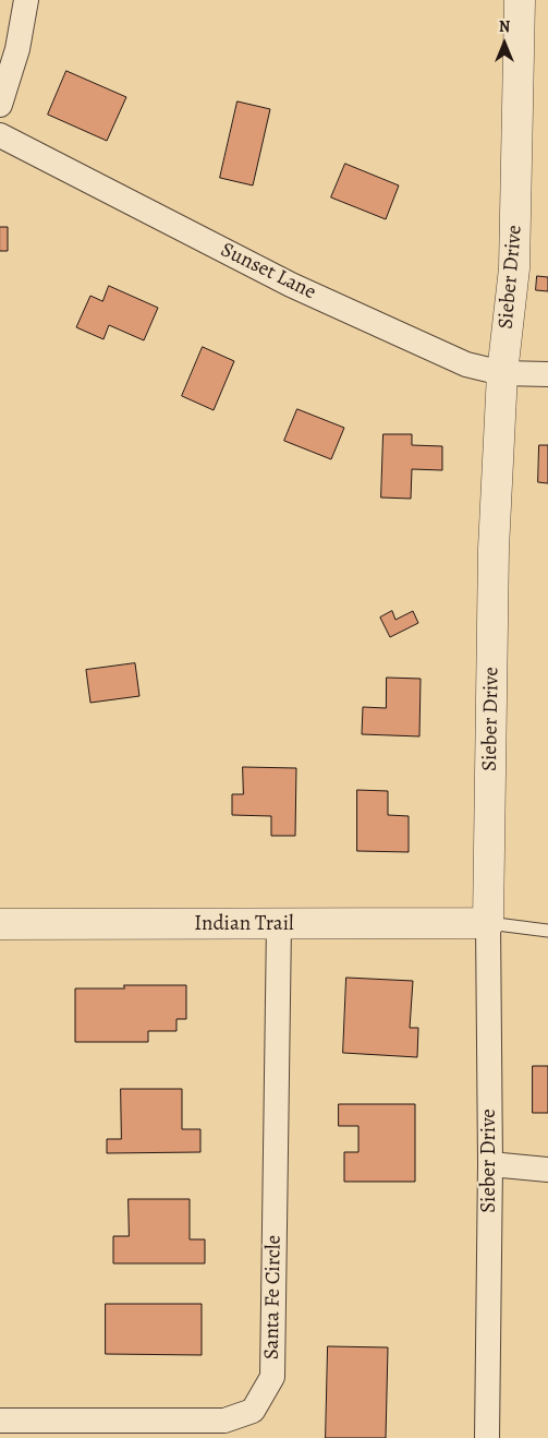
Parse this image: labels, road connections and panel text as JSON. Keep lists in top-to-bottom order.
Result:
{
  "streets": {
    "street": [
      "Sunset Lane",
      "Sieber Drive",
      "Indian Trail",
      "Santa Fe Circle"
    ]
  },
  "crossings": [
    ["Sunset Lane", "Sieber Drive"],
    ["Sieber Drive", "Indian Trail"],
    ["Indian Trail", "Santa Fe Circle"]
  ],
  "north": "top"
}
